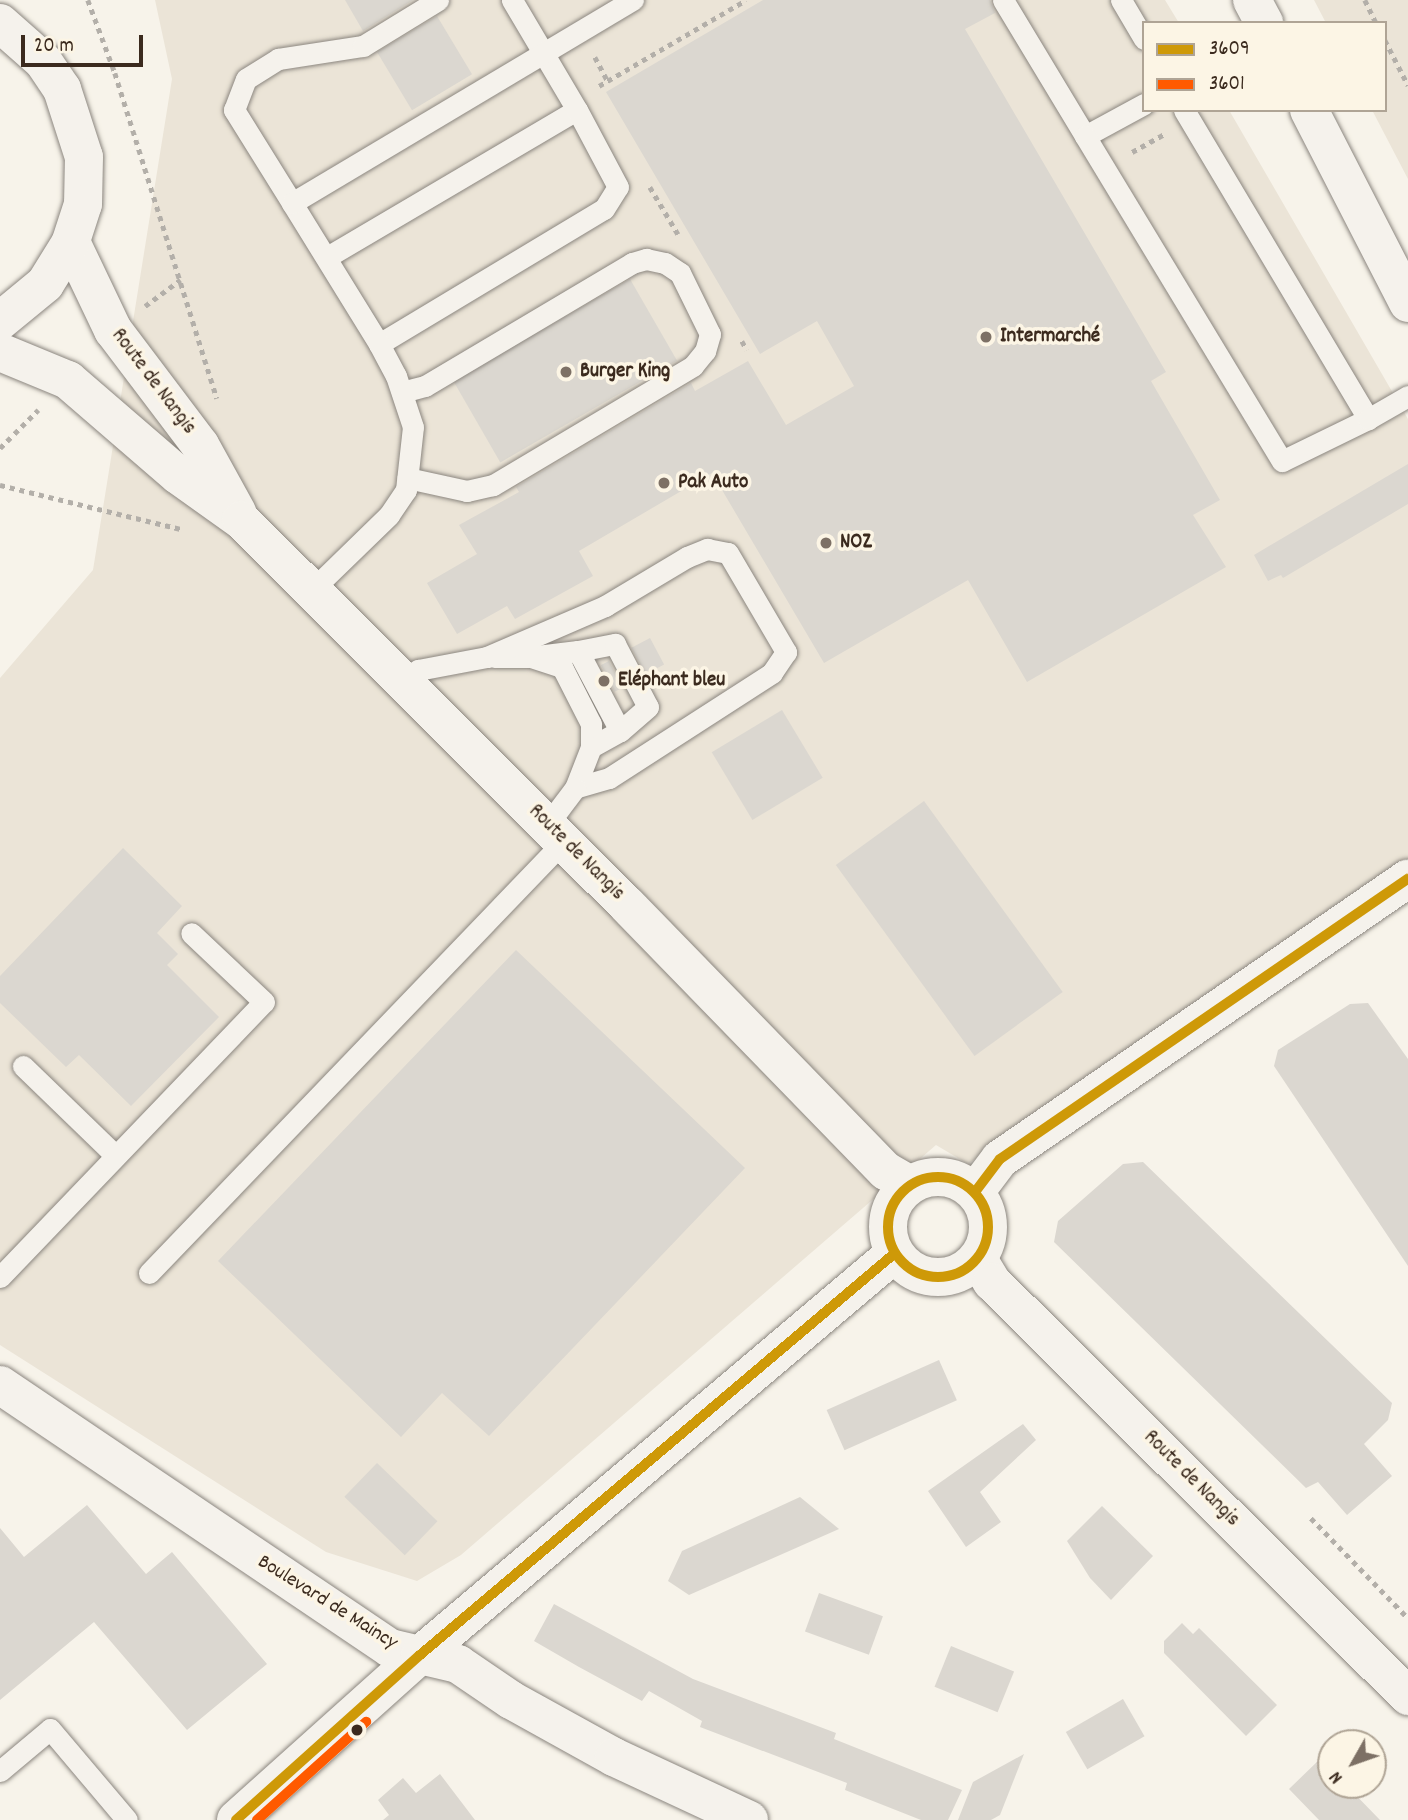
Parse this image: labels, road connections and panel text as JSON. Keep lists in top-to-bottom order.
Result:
{
  "streets": {
    "main road": ["Route de Nangis", "Boulevard de Maincy"]
  },
  "places": [
    "Intermarché",
    "Burger King",
    "Pak Auto",
    "NOZ",
    "Eléphant bleu"
  ],
  "lines": ["transit line 3609", "transit line 3601"],
  "legend": ["3609", "3601"],
  "scale_bar": "20 m",
  "north": "bottom left"
}
